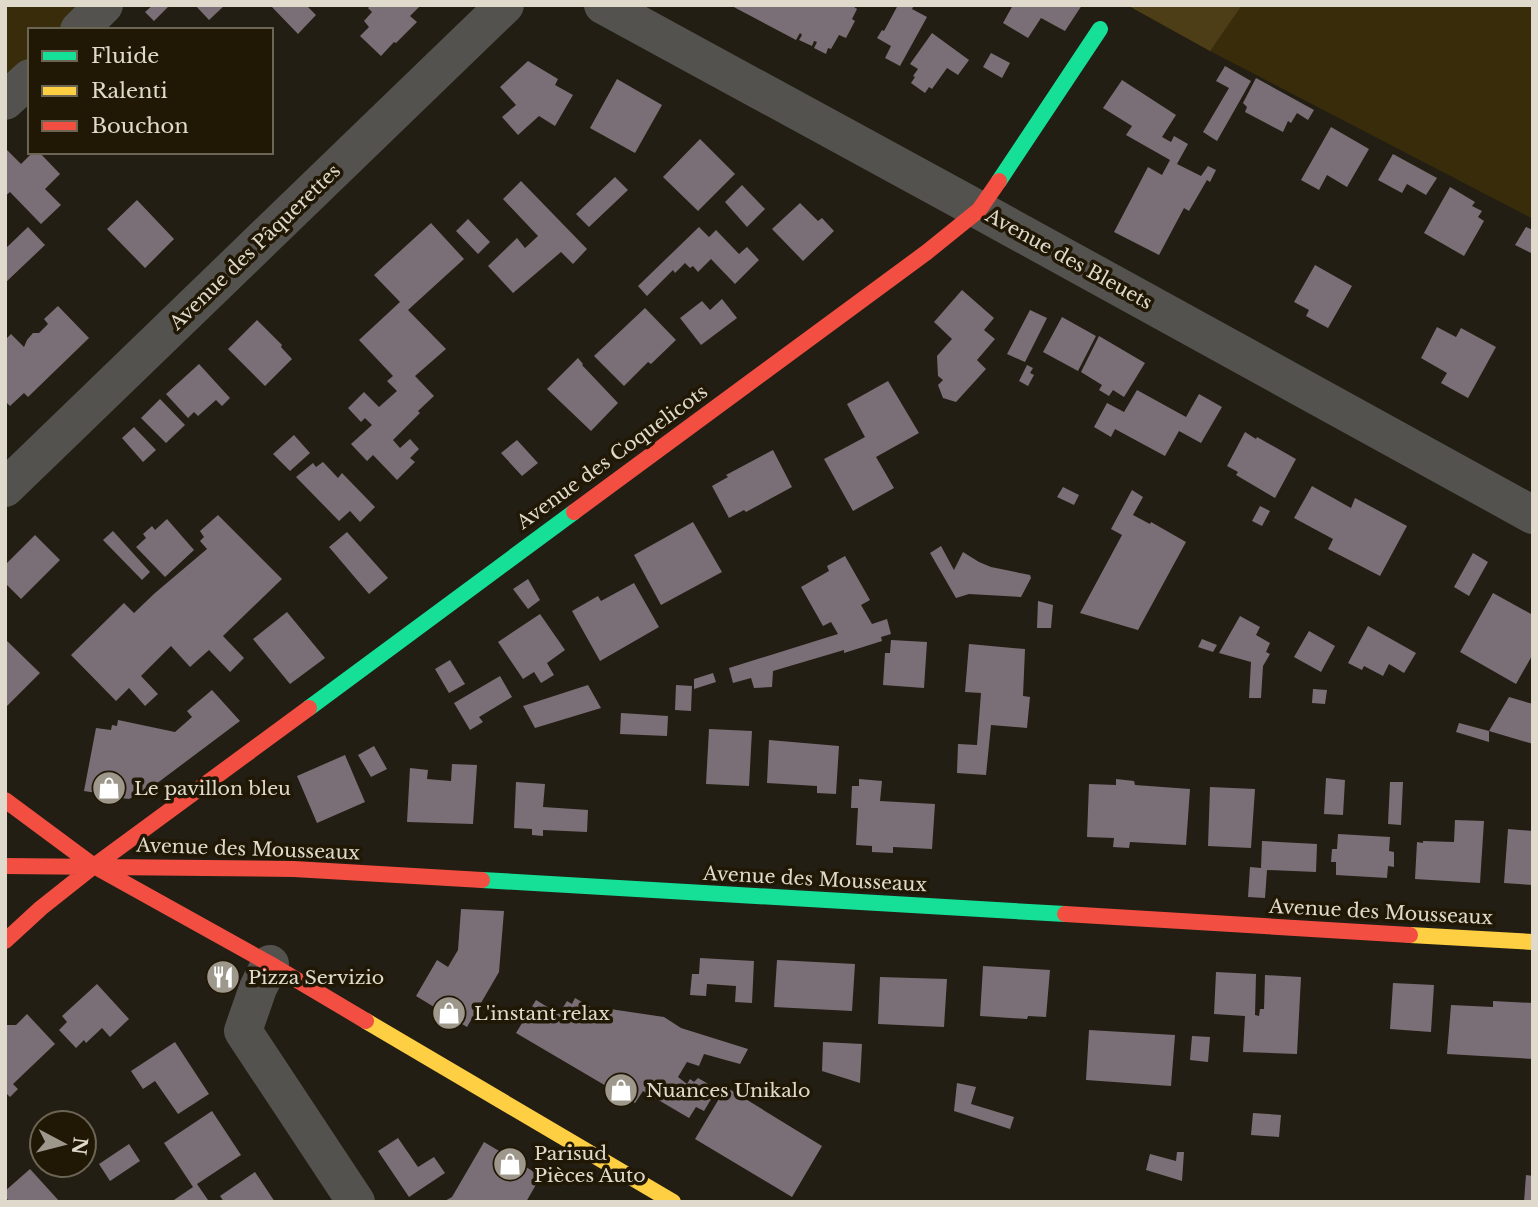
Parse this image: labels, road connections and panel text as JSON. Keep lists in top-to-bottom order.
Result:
{
  "streets": {
    "street": [
      "Avenue des Pâquerettes",
      "Avenue des Bleuets",
      "Avenue des Coquelicots",
      "Avenue des Mousseaux"
    ]
  },
  "crossings": [
    ["Avenue des Bleuets", "Avenue des Coquelicots"],
    ["Avenue des Coquelicots", "Avenue des Mousseaux"]
  ],
  "places": {
    "shop": [
      "Le pavillon bleu",
      "L'instant relax",
      "Nuances Unikalo",
      "Parisud Pièces Auto"
    ],
    "restaurant": ["Pizza Servizio"]
  },
  "legend": ["Fluide", "Ralenti", "Bouchon"],
  "north": "right"
}
